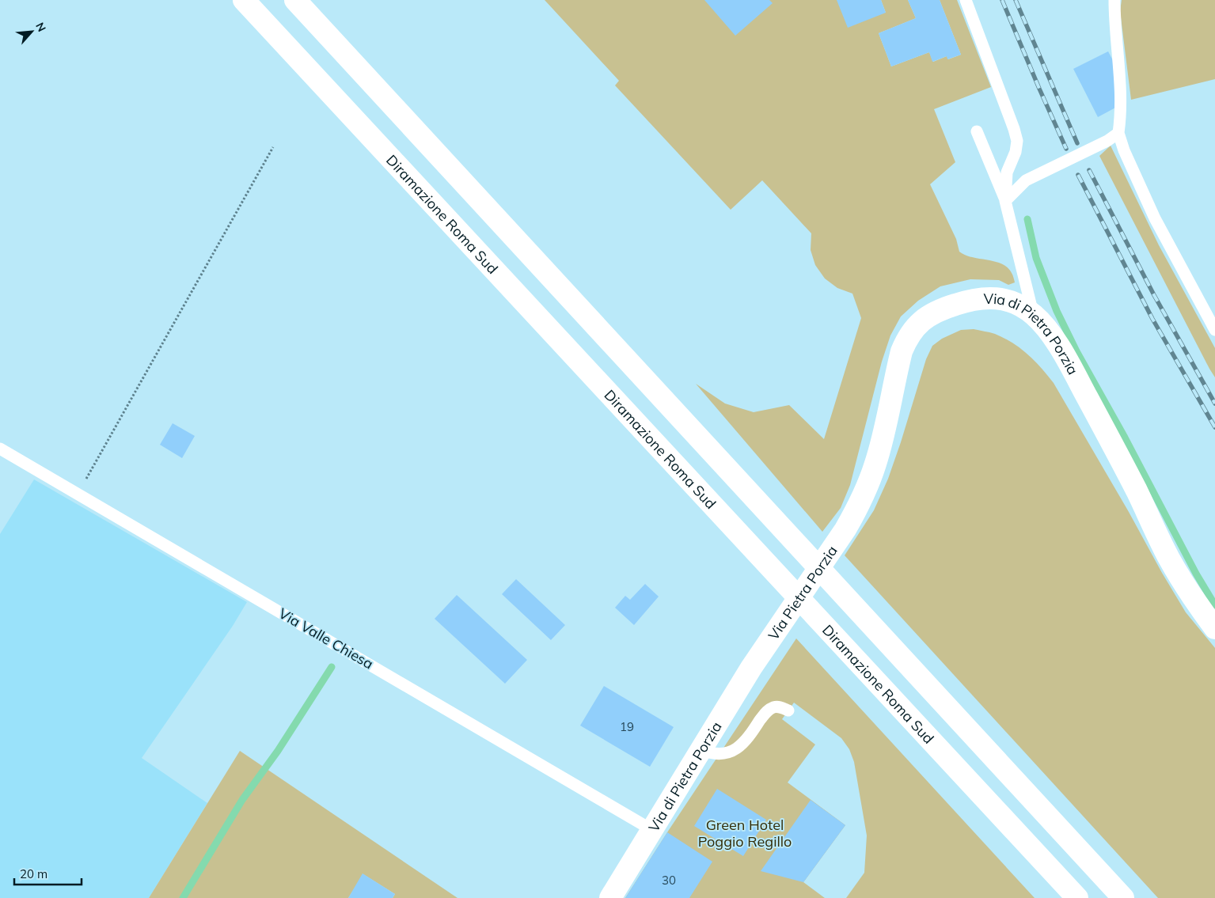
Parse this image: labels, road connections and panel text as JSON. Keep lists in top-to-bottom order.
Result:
{
  "streets": {
    "main road": ["Diramazione Roma Sud", "Via di Pietra Porzia", "Via Pietra Porzia"],
    "lane": ["Via Valle Chiesa"]
  },
  "crossings": [
    ["Via di Pietra Porzia", "Via Pietra Porzia"],
    ["Via di Pietra Porzia", "Via Valle Chiesa"]
  ],
  "parks": ["Green Hotel Poggio Regillo"],
  "house_numbers": ["19", "30"],
  "scale_bar": "20 m",
  "north": "top right"
}
